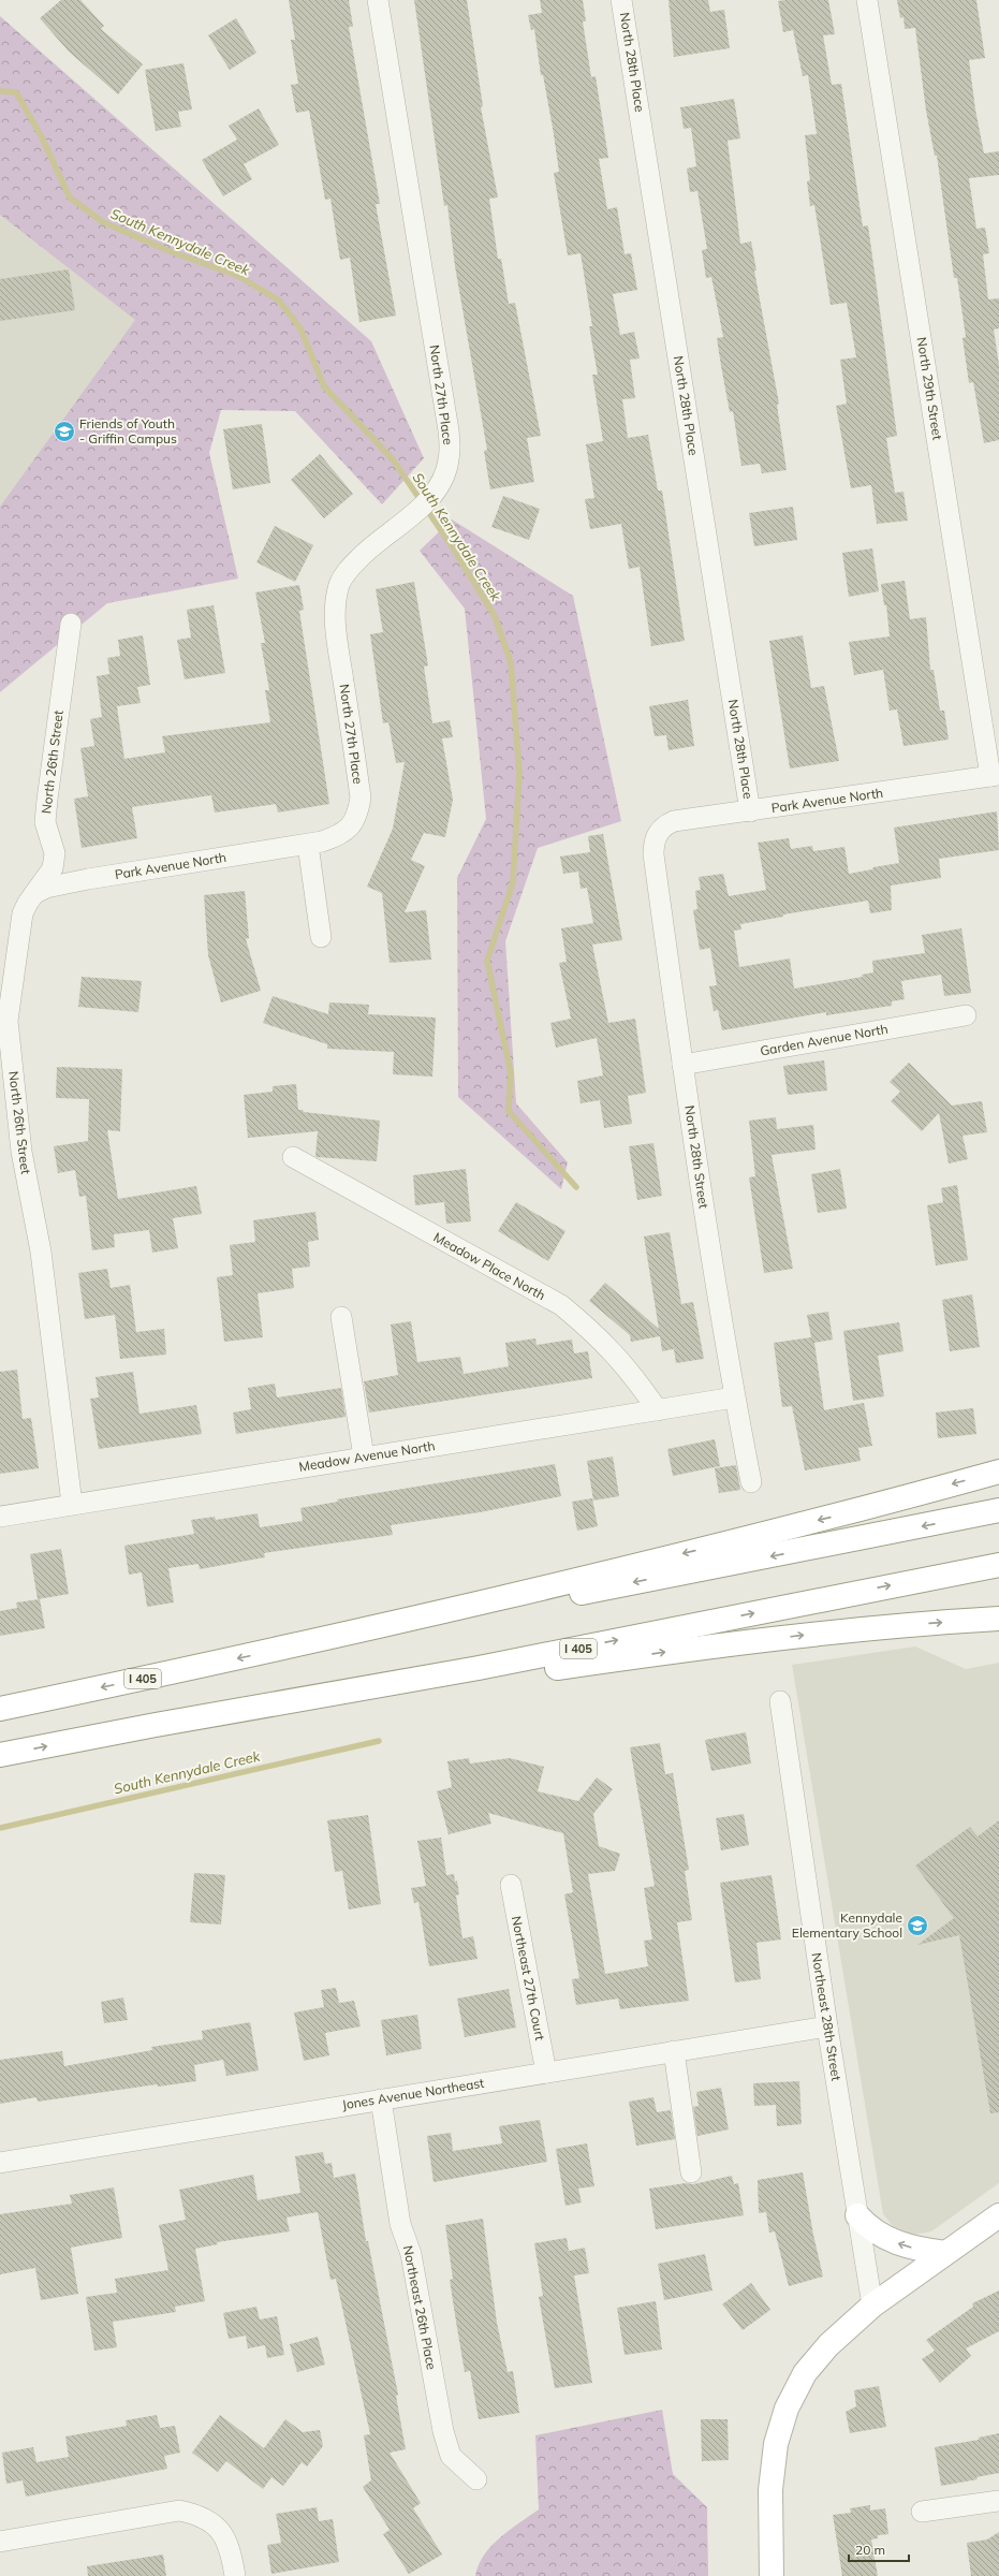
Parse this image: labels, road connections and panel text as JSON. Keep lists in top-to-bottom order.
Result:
{
  "streets": {
    "main road": ["I 405"],
    "street": [
      "North 28th Place",
      "North 29th Street",
      "North 27th Place",
      "North 26th Street",
      "Park Avenue North",
      "Garden Avenue North",
      "North 28th Street",
      "Meadow Place North",
      "Meadow Avenue North",
      "Northeast 27th Court",
      "Northeast 28th Street",
      "Jones Avenue Northeast",
      "Northeast 26th Place"
    ]
  },
  "crossings": [
    ["North 28th Place", "Park Avenue North"],
    ["North 29th Street", "Park Avenue North"],
    ["North 27th Place", "Park Avenue North"],
    ["North 26th Street", "Park Avenue North"],
    ["North 26th Street", "Meadow Avenue North"],
    ["Park Avenue North", "North 28th Street"],
    ["Garden Avenue North", "North 28th Street"],
    ["North 28th Street", "Meadow Avenue North"],
    ["Meadow Place North", "Meadow Avenue North"],
    ["Northeast 27th Court", "Jones Avenue Northeast"],
    ["Northeast 28th Street", "Jones Avenue Northeast"],
    ["Jones Avenue Northeast", "Northeast 26th Place"]
  ],
  "water": ["South Kennydale Creek"],
  "places": {
    "school or university": ["Friends of Youth - Griffin Campus", "Kennydale Elementary School"]
  },
  "scale_bar": "20 m"
}
